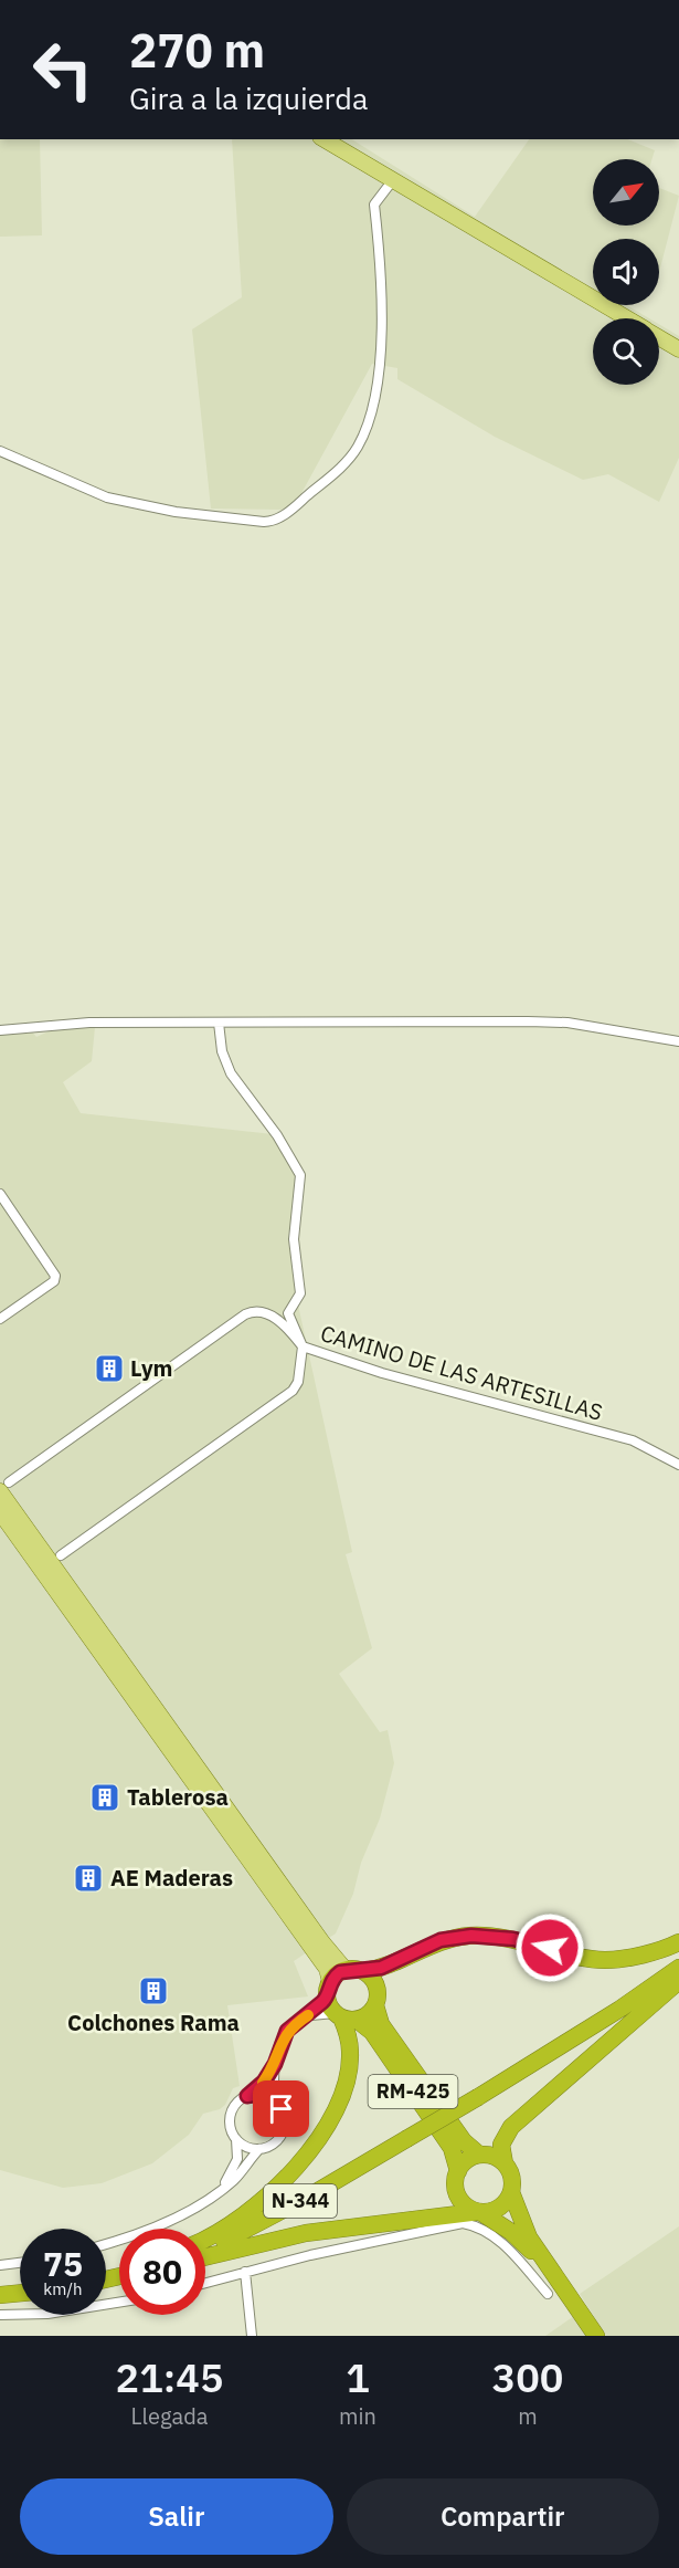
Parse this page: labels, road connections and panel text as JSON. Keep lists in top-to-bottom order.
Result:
{
  "streets": {
    "highway": ["RM-425", "N-344"],
    "street": ["CAMINO DE LAS ARTESILLAS"]
  },
  "places": {
    "building": [
      "Lym",
      "Tablerosa",
      "AE Maderas",
      "Colchones Rama"
    ]
  },
  "north": "top right",
  "page": {
    "turn": ["270 m", "Gira a la izquierda"],
    "speed": "75 km/h",
    "limit": "80",
    "eta": [
      "21:45",
      "Llegada",
      "1",
      "min",
      "300",
      "m"
    ],
    "buttons": ["Salir", "Compartir"]
  }
}
